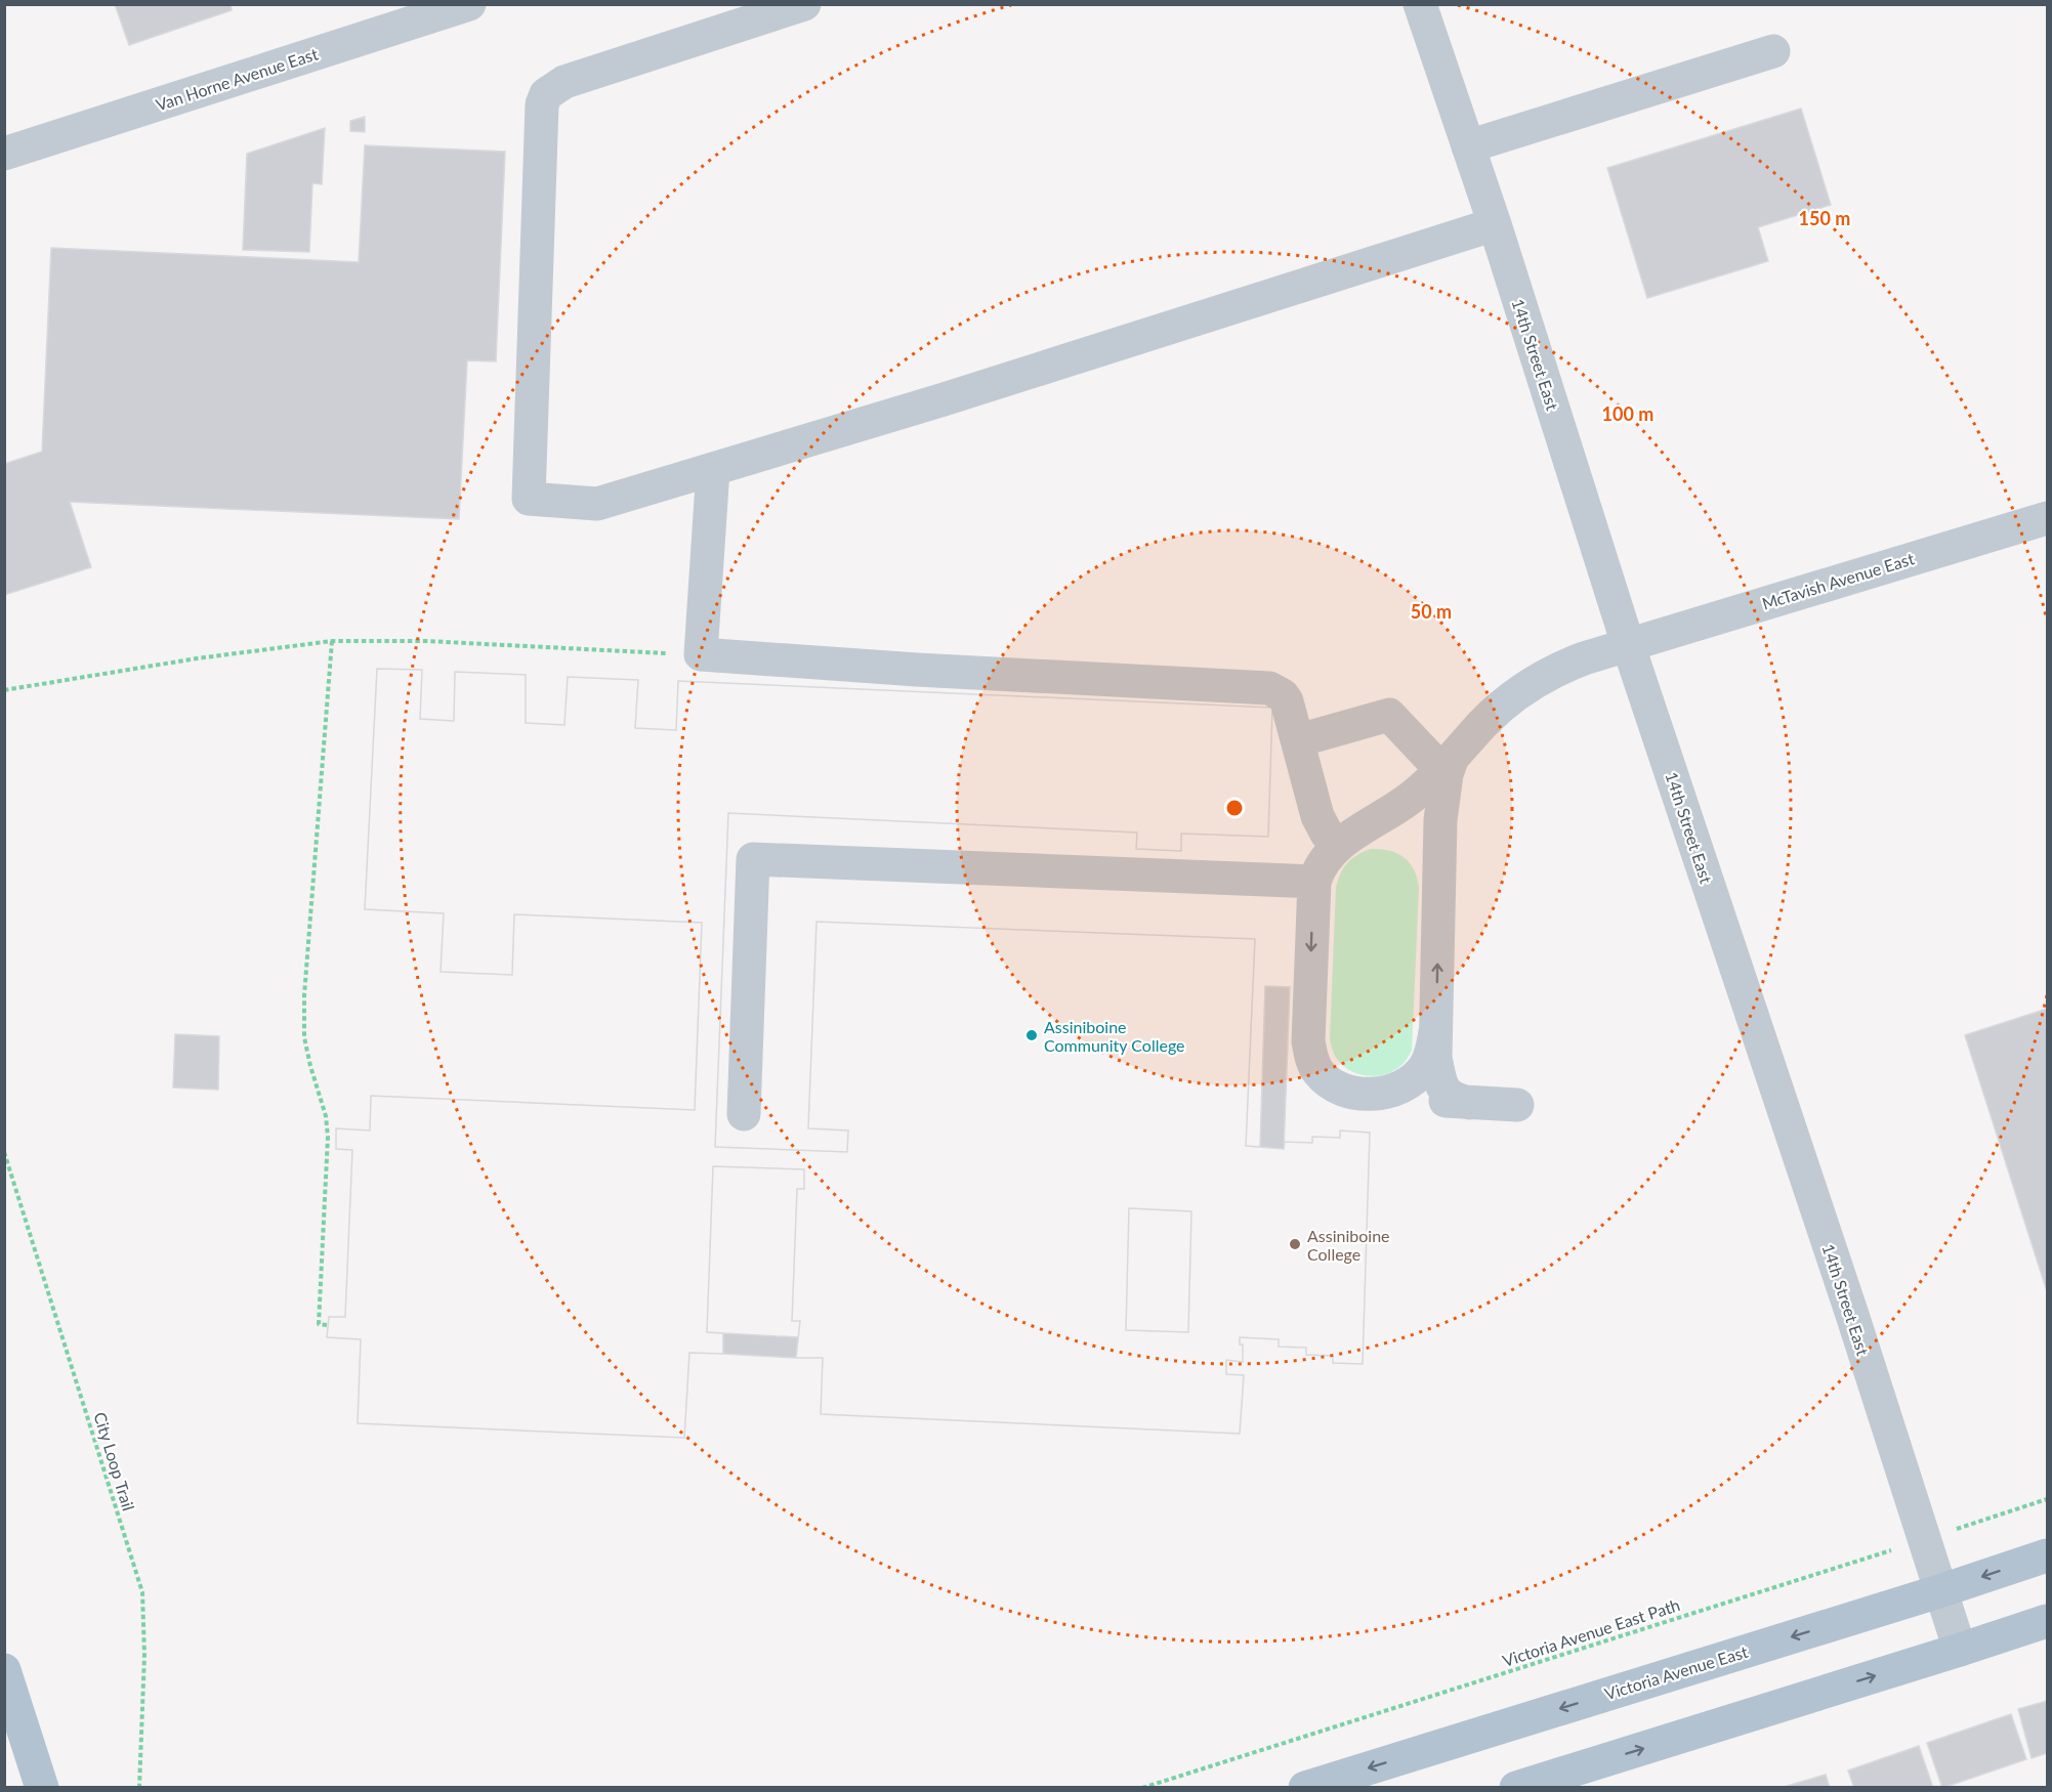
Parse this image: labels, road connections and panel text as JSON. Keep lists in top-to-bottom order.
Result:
{
  "streets": {
    "main road": ["Victoria Avenue East"],
    "street": ["Van Horne Avenue East", "14th Street East", "McTavish Avenue East"],
    "path": ["City Loop Trail", "Victoria Avenue East Path"]
  },
  "crossings": [
    ["14th Street East", "McTavish Avenue East"],
    ["14th Street East", "Victoria Avenue East Path"],
    ["14th Street East", "Victoria Avenue East"]
  ],
  "places": ["Assiniboine Community College", "Assiniboine College"],
  "rings": ["150 m", "100 m", "50 m"]
}
